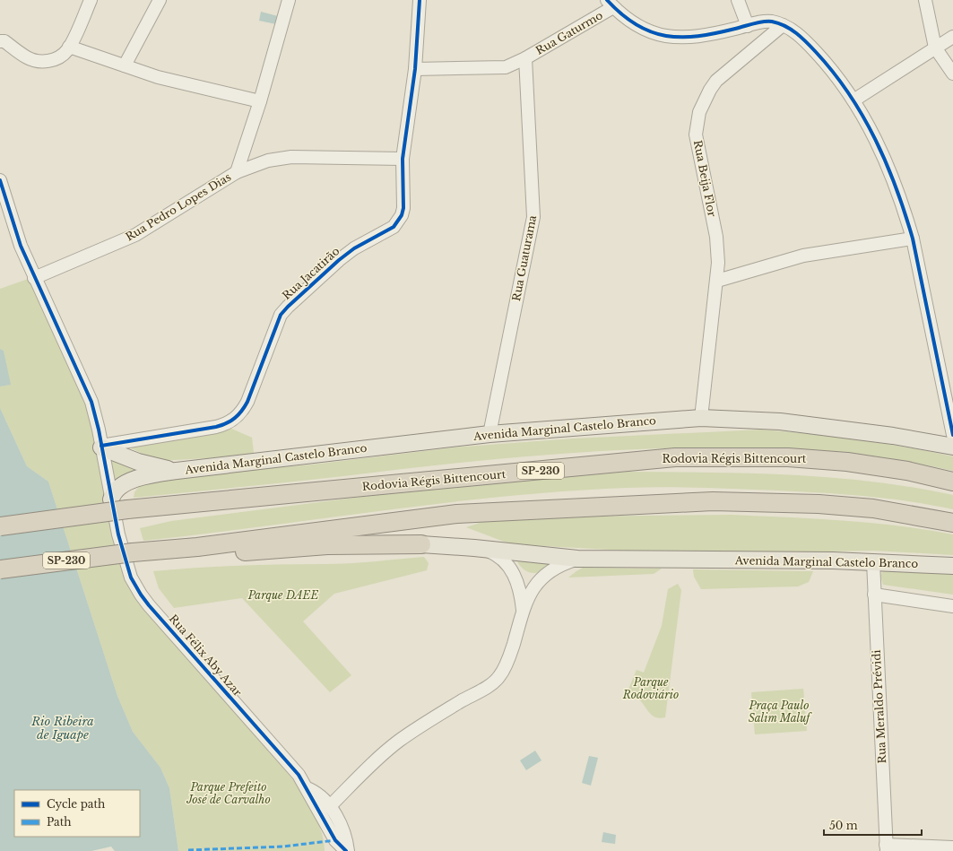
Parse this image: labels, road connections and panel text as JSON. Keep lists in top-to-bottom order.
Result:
{
  "streets": {
    "highway": ["Rodovia Régis Bittencourt", "SP-230"],
    "main road": ["Avenida Marginal Castelo Branco"],
    "street": [
      "Rua Gaturmo",
      "Rua Beija Flor",
      "Rua Pedro Lopes Dias",
      "Rua Guaturama",
      "Rua Jacatirão",
      "Rua Félix Aby Azar",
      "Rua Meraldo Prévidi"
    ]
  },
  "crossings": [
    ["Rua Gaturmo", "Rua Guaturama"],
    ["Rua Gaturmo", "Rua Jacatirão"],
    ["Rua Beija Flor", "Avenida Marginal Castelo Branco"],
    ["Rua Pedro Lopes Dias", "Rua Félix Aby Azar"],
    ["Rua Guaturama", "Avenida Marginal Castelo Branco"],
    ["Rua Jacatirão", "Avenida Marginal Castelo Branco"],
    ["Rua Jacatirão", "Rua Félix Aby Azar"],
    ["Avenida Marginal Castelo Branco", "Rua Félix Aby Azar"],
    ["Avenida Marginal Castelo Branco", "Rua Meraldo Prévidi"]
  ],
  "water": ["Rio Ribeira de Iguape"],
  "parks": [
    "Parque DAEE",
    "Parque Rodoviário",
    "Praça Paulo Salim Maluf",
    "Parque Prefeito José de Carvalho"
  ],
  "legend": ["Cycle path", "Path"],
  "scale_bar": "50 m"
}
